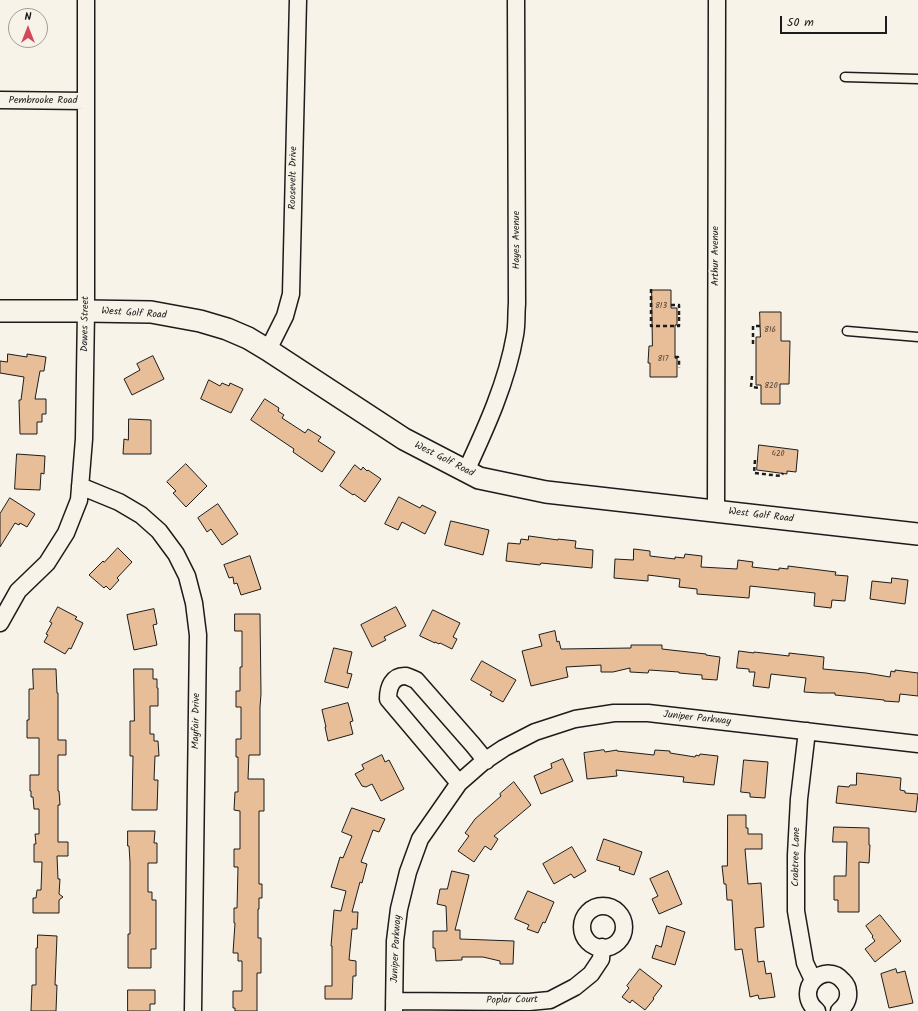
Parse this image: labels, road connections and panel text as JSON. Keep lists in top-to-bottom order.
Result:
{
  "streets": {
    "street": [
      "Pembrooke Road",
      "Roosevelt Drive",
      "Hayes Avenue",
      "Arthur Avenue",
      "West Golf Road",
      "Dawes Street",
      "Juniper Parkway",
      "Mayfair Drive",
      "Crabtree Lane",
      "Poplar Court"
    ]
  },
  "crossings": [
    ["Pembrooke Road", "Dawes Street"],
    ["Roosevelt Drive", "West Golf Road"],
    ["Hayes Avenue", "West Golf Road"],
    ["Arthur Avenue", "West Golf Road"],
    ["West Golf Road", "Dawes Street"],
    ["Dawes Street", "Mayfair Drive"],
    ["Juniper Parkway", "Crabtree Lane"],
    ["Juniper Parkway", "Poplar Court"]
  ],
  "house_numbers": [
    "813",
    "816",
    "817",
    "820",
    "420"
  ],
  "scale_bar": "50 m",
  "north": "top"
}
